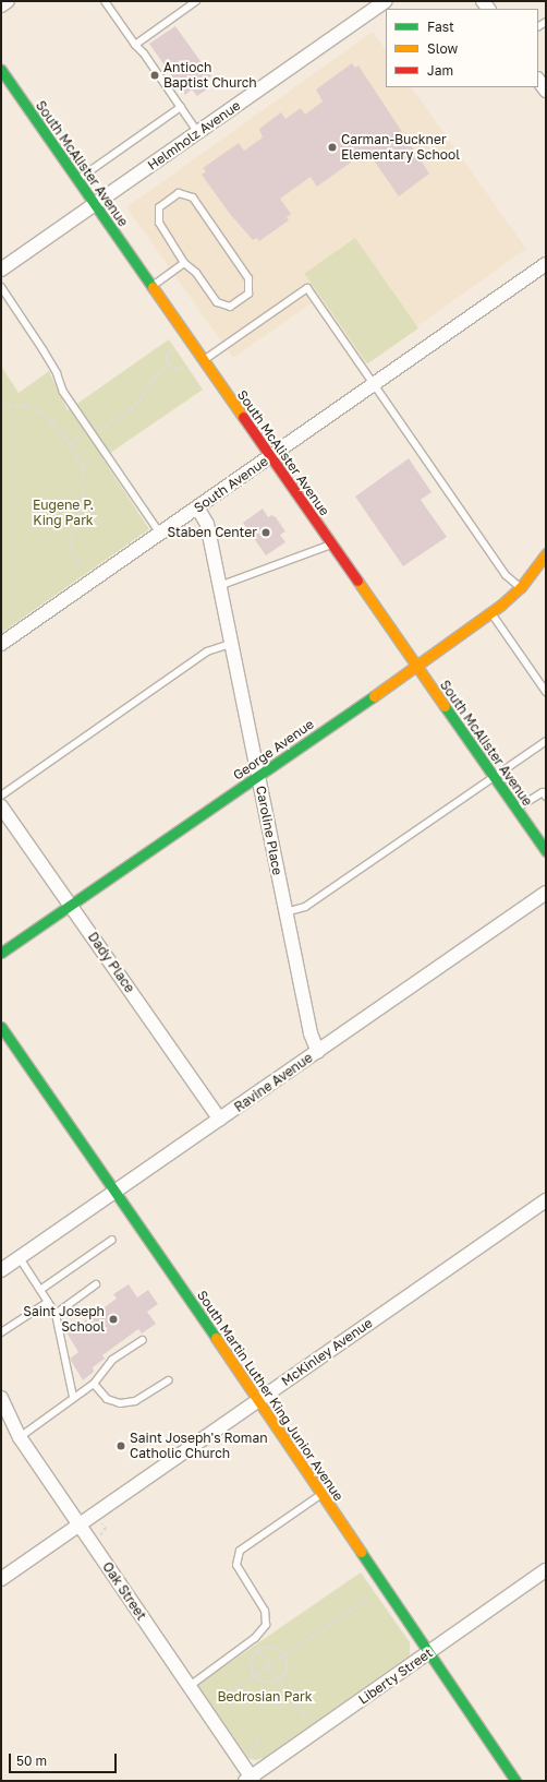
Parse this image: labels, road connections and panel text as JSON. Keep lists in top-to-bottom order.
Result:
{
  "streets": {
    "street": [
      "Helmholz Avenue",
      "South McAlister Avenue",
      "South Avenue",
      "George Avenue",
      "Caroline Place",
      "Dady Place",
      "Ravine Avenue",
      "McKinley Avenue",
      "South Martin Luther King Junior Avenue",
      "Oak Street",
      "Liberty Street"
    ]
  },
  "crossings": [
    ["Helmholz Avenue", "South McAlister Avenue"],
    ["South McAlister Avenue", "South Avenue"],
    ["South McAlister Avenue", "George Avenue"],
    ["South Avenue", "Caroline Place"],
    ["George Avenue", "Caroline Place"],
    ["George Avenue", "Dady Place"],
    ["Caroline Place", "Ravine Avenue"],
    ["Dady Place", "Ravine Avenue"],
    ["Ravine Avenue", "South Martin Luther King Junior Avenue"],
    ["McKinley Avenue", "South Martin Luther King Junior Avenue"],
    ["McKinley Avenue", "Oak Street"],
    ["South Martin Luther King Junior Avenue", "Liberty Street"],
    ["Oak Street", "Liberty Street"]
  ],
  "parks": ["Eugene P. King Park", "Bedrosian Park"],
  "places": [
    "Antioch Baptist Church",
    "Carman-Buckner Elementary School",
    "Staben Center",
    "Saint Joseph School",
    "Saint Joseph's Roman Catholic Church"
  ],
  "legend": ["Fast", "Slow", "Jam"],
  "scale_bar": "50 m"
}
